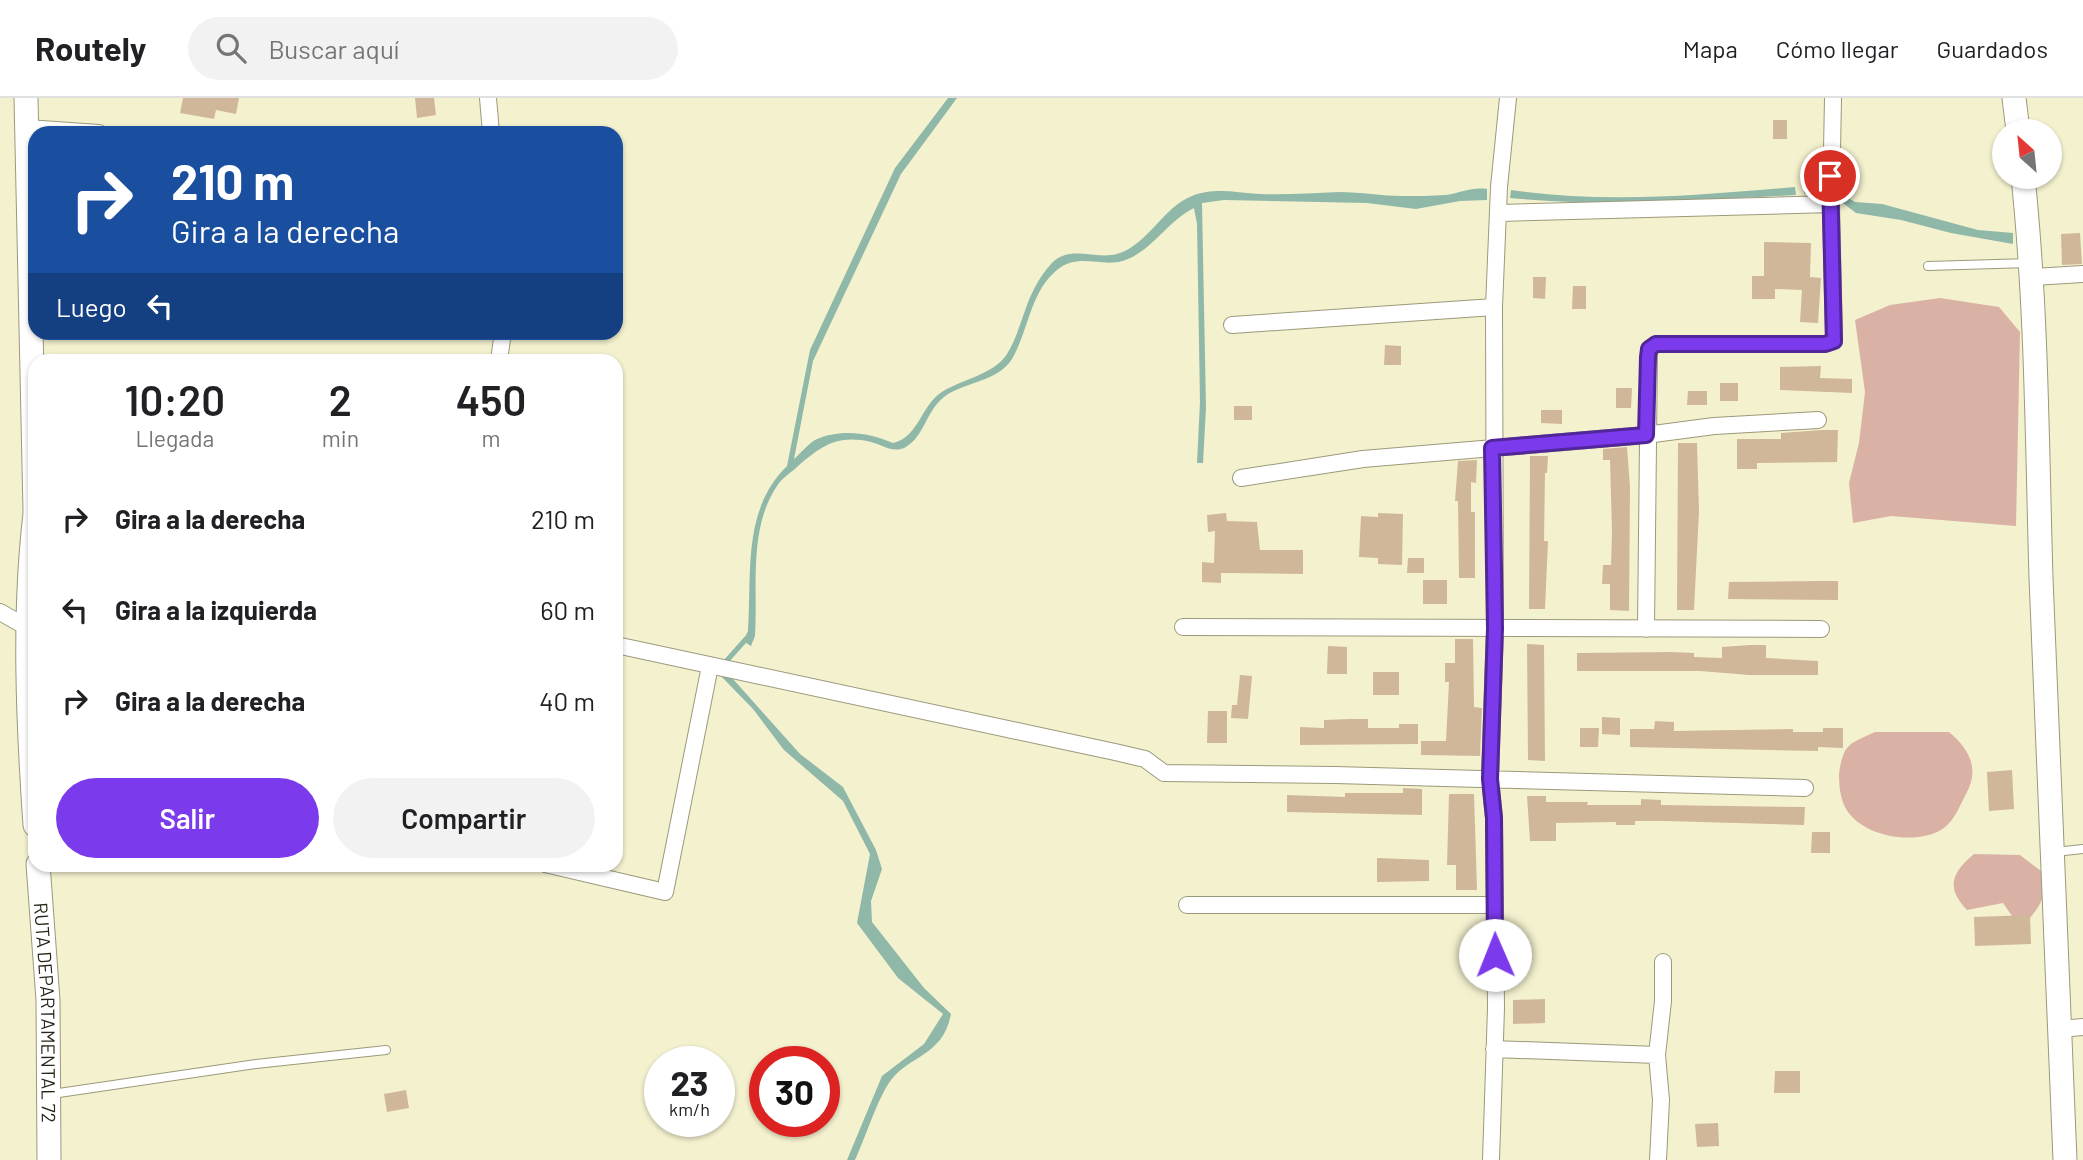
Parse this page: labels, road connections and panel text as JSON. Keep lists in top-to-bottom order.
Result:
{
  "streets": {
    "main road": ["RUTA DEPARTAMENTAL 72"]
  },
  "north": "top left",
  "page": {
    "header": "Routely",
    "search": "Buscar aquí",
    "nav": ["Mapa", "Cómo llegar", "Guardados"],
    "turn": ["210 m", "Gira a la derecha"],
    "then": "Luego",
    "eta": [
      "10:20",
      "Llegada",
      "2",
      "min",
      "450",
      "m"
    ],
    "list": [
      {
        "name": "Gira a la derecha",
        "value": "210 m"
      },
      {
        "name": "Gira a la izquierda",
        "value": "60 m"
      },
      {
        "name": "Gira a la derecha",
        "value": "40 m"
      }
    ],
    "buttons": ["Salir", "Compartir"],
    "speed": "23 km/h",
    "limit": "30"
  }
}
